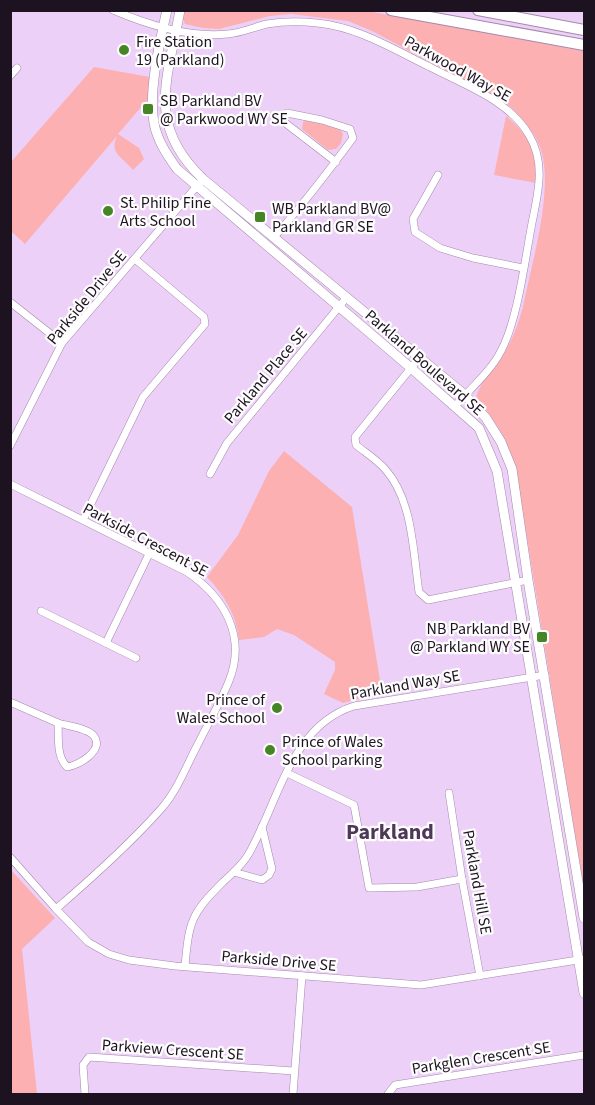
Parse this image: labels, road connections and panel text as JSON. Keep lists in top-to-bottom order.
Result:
{
  "streets": {
    "street": [
      "Parkwood Way SE",
      "Parkside Drive SE",
      "Parkland Boulevard SE",
      "Parkland Place SE",
      "Parkside Crescent SE",
      "Parkland Way SE",
      "Parkland Hill SE",
      "Parkview Crescent SE",
      "Parkglen Crescent SE"
    ]
  },
  "crossings": [
    ["Parkwood Way SE", "Parkland Boulevard SE"],
    ["Parkside Drive SE", "Parkland Boulevard SE"],
    ["Parkside Drive SE", "Parkside Crescent SE"],
    ["Parkside Drive SE", "Parkland Way SE"],
    ["Parkside Drive SE", "Parkland Hill SE"],
    ["Parkland Boulevard SE", "Parkland Place SE"],
    ["Parkland Boulevard SE", "Parkland Way SE"]
  ],
  "districts": ["Parkland"],
  "places": {
    "other": [
      "Fire Station 19 (Parkland)",
      "St. Philip Fine Arts School",
      "Prince of Wales School",
      "Prince of Wales School parking"
    ],
    "transit": ["SB Parkland BV @ Parkwood WY SE", "WB Parkland BV@ Parkland GR SE", "NB Parkland BV @ Parkland WY SE"]
  }
}
